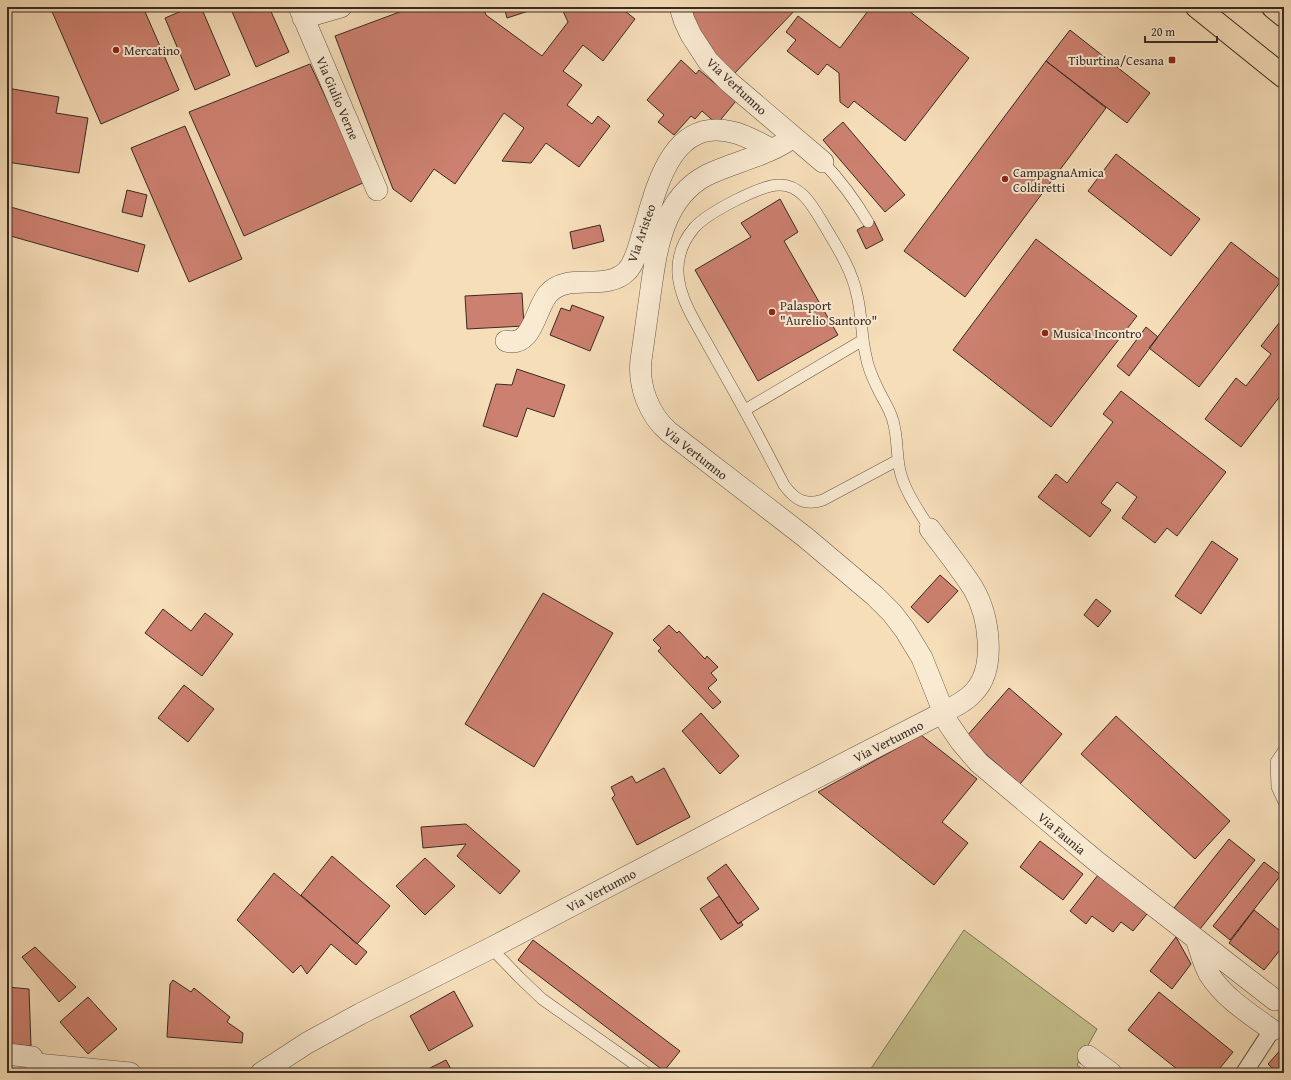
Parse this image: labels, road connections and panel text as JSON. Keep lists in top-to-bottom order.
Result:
{
  "streets": {
    "street": [
      "Via Vertumno",
      "Via Giulio Verne",
      "Via Aristeo",
      "Via Faunia"
    ]
  },
  "crossings": [
    ["Via Vertumno", "Via Aristeo"],
    ["Via Vertumno", "Via Faunia"]
  ],
  "places": {
    "other": [
      "Mercatino",
      "CampagnaAmica Coldiretti",
      "Palasport \"Aurelio Santoro\"",
      "Musica Incontro"
    ],
    "transit": ["Tiburtina/Cesana"]
  },
  "scale_bar": "20 m"
}
